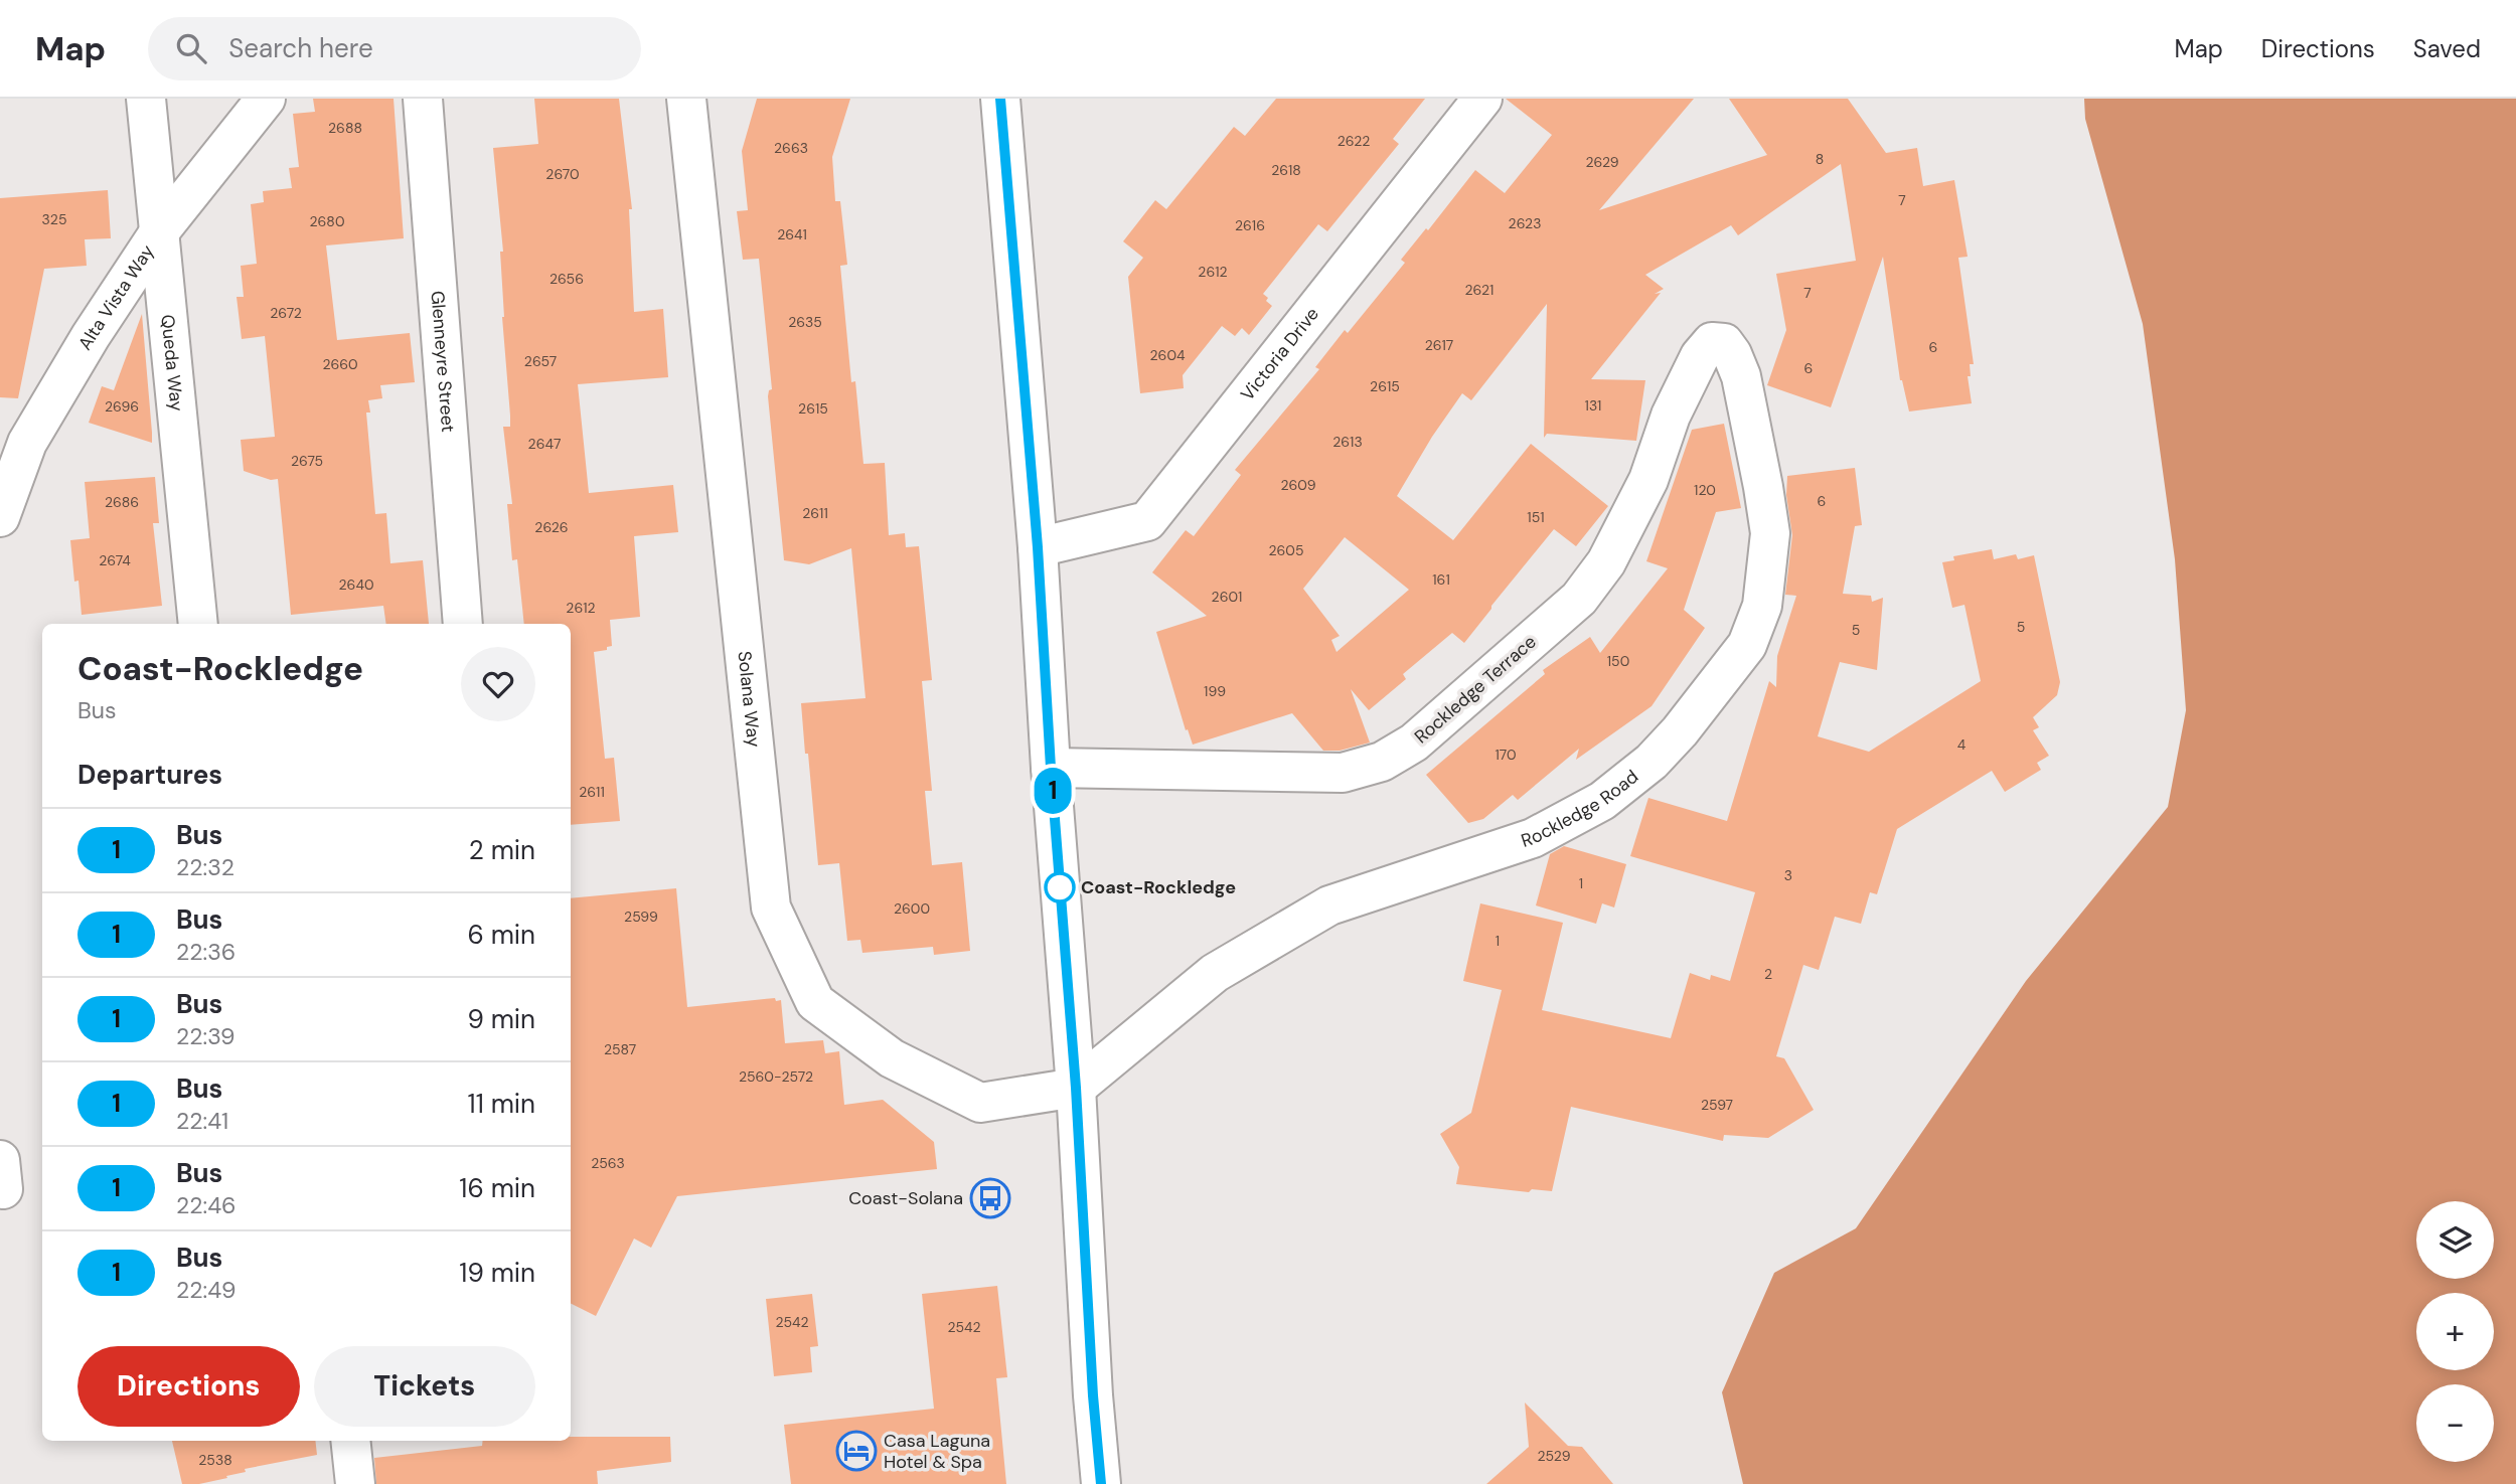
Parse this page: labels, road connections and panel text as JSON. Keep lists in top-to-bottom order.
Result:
{
  "streets": {
    "main road": [
      "Alta Vista Way",
      "Victoria Drive",
      "Queda Way",
      "Glenneyre Street",
      "Rockledge Terrace",
      "Solana Way",
      "Rockledge Road"
    ]
  },
  "crossings": [
    ["Alta Vista Way", "Queda Way"],
    ["Rockledge Terrace", "Rockledge Road"],
    ["Solana Way", "Rockledge Road"]
  ],
  "places": {
    "other": ["Coast-Rockledge"],
    "bus stop": ["Coast-Solana"],
    "hotel": ["Casa Laguna Hotel & Spa"]
  },
  "lines": ["bus line 1"],
  "house_numbers": [
    "2688",
    "2622",
    "2663",
    "8",
    "2629",
    "2618",
    "2670",
    "7",
    "325",
    "2680",
    "2623",
    "2616",
    "2641",
    "2612",
    "2656",
    "2621",
    "7",
    "2672",
    "2635",
    "2617",
    "6",
    "2604",
    "2657",
    "2660",
    "6",
    "2615",
    "131",
    "2696",
    "2615",
    "2613",
    "2647",
    "2675",
    "2609",
    "120",
    "6",
    "2686",
    "2611",
    "151",
    "2626",
    "2605",
    "2674",
    "161",
    "2640",
    "2601",
    "2612",
    "5",
    "5",
    "150",
    "199",
    "4",
    "170",
    "2611",
    "3",
    "1",
    "2600",
    "2599",
    "1",
    "2",
    "2587",
    "2560-2572",
    "2597",
    "2563",
    "2542",
    "2542",
    "2529",
    "2538"
  ],
  "page": {
    "header": "Map",
    "search": "Search here",
    "nav": ["Map", "Directions", "Saved"],
    "on_map": "1",
    "heading": [
      ["Coast-Rockledge", "Bus"],
      "Departures"
    ],
    "list": [
      {
        "mark": "1",
        "name": "Bus",
        "note": "22:32",
        "value": "2 min"
      },
      {
        "mark": "1",
        "name": "Bus",
        "note": "22:36",
        "value": "6 min"
      },
      {
        "mark": "1",
        "name": "Bus",
        "note": "22:39",
        "value": "9 min"
      },
      {
        "mark": "1",
        "name": "Bus",
        "note": "22:41",
        "value": "11 min"
      },
      {
        "mark": "1",
        "name": "Bus",
        "note": "22:46",
        "value": "16 min"
      },
      {
        "mark": "1",
        "name": "Bus",
        "note": "22:49",
        "value": "19 min"
      }
    ],
    "map_buttons": ["+", "−"],
    "buttons": ["Directions", "Tickets"]
  }
}
